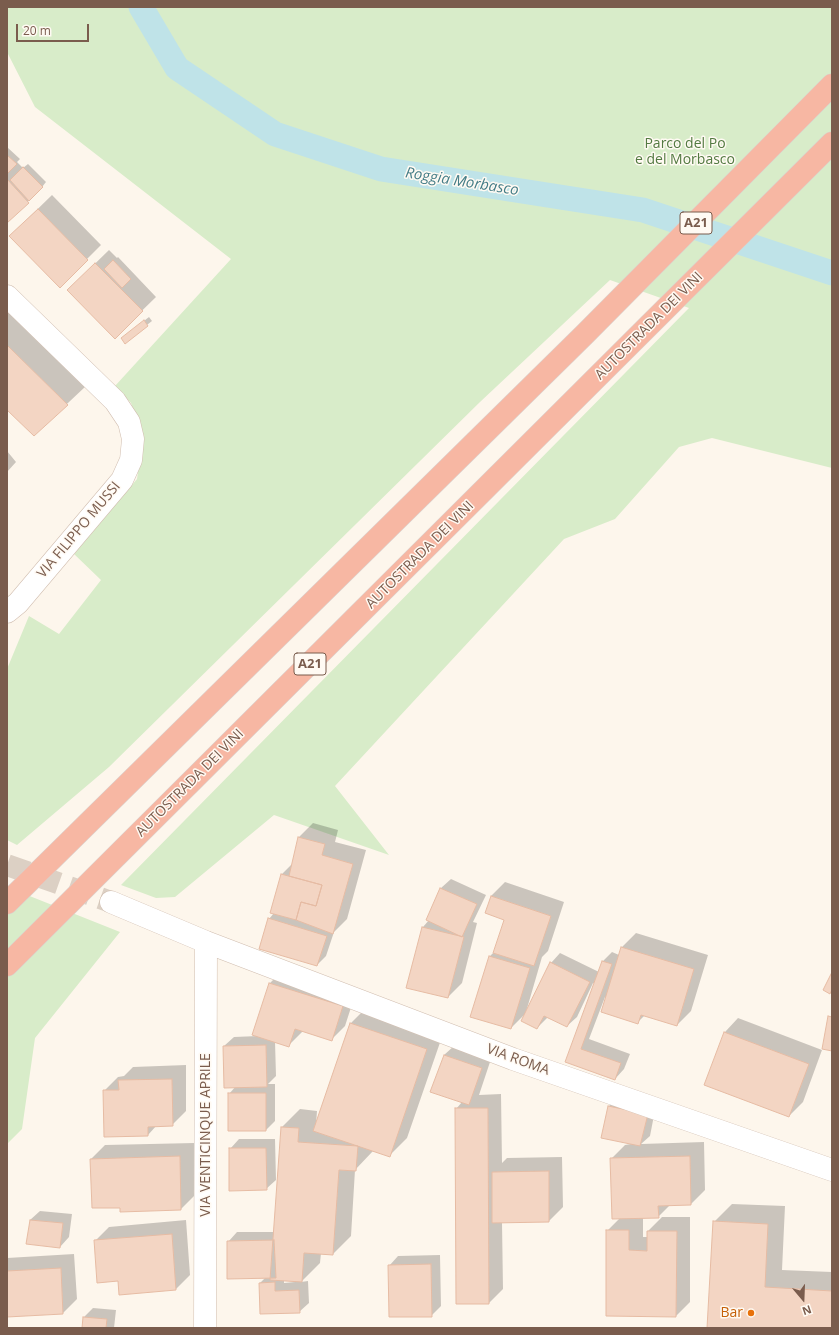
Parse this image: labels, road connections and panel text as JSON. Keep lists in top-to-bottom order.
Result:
{
  "streets": {
    "highway": ["A21", "AUTOSTRADA DEI VINI"],
    "street": ["VIA FILIPPO MUSSI", "VIA ROMA", "VIA VENTICINQUE APRILE"]
  },
  "crossings": [
    ["VIA ROMA", "VIA VENTICINQUE APRILE"]
  ],
  "water": ["Roggia Morbasco"],
  "parks": ["Parco del Po e del Morbasco"],
  "places": ["Bar"],
  "scale_bar": "20 m",
  "north": "bottom"
}
